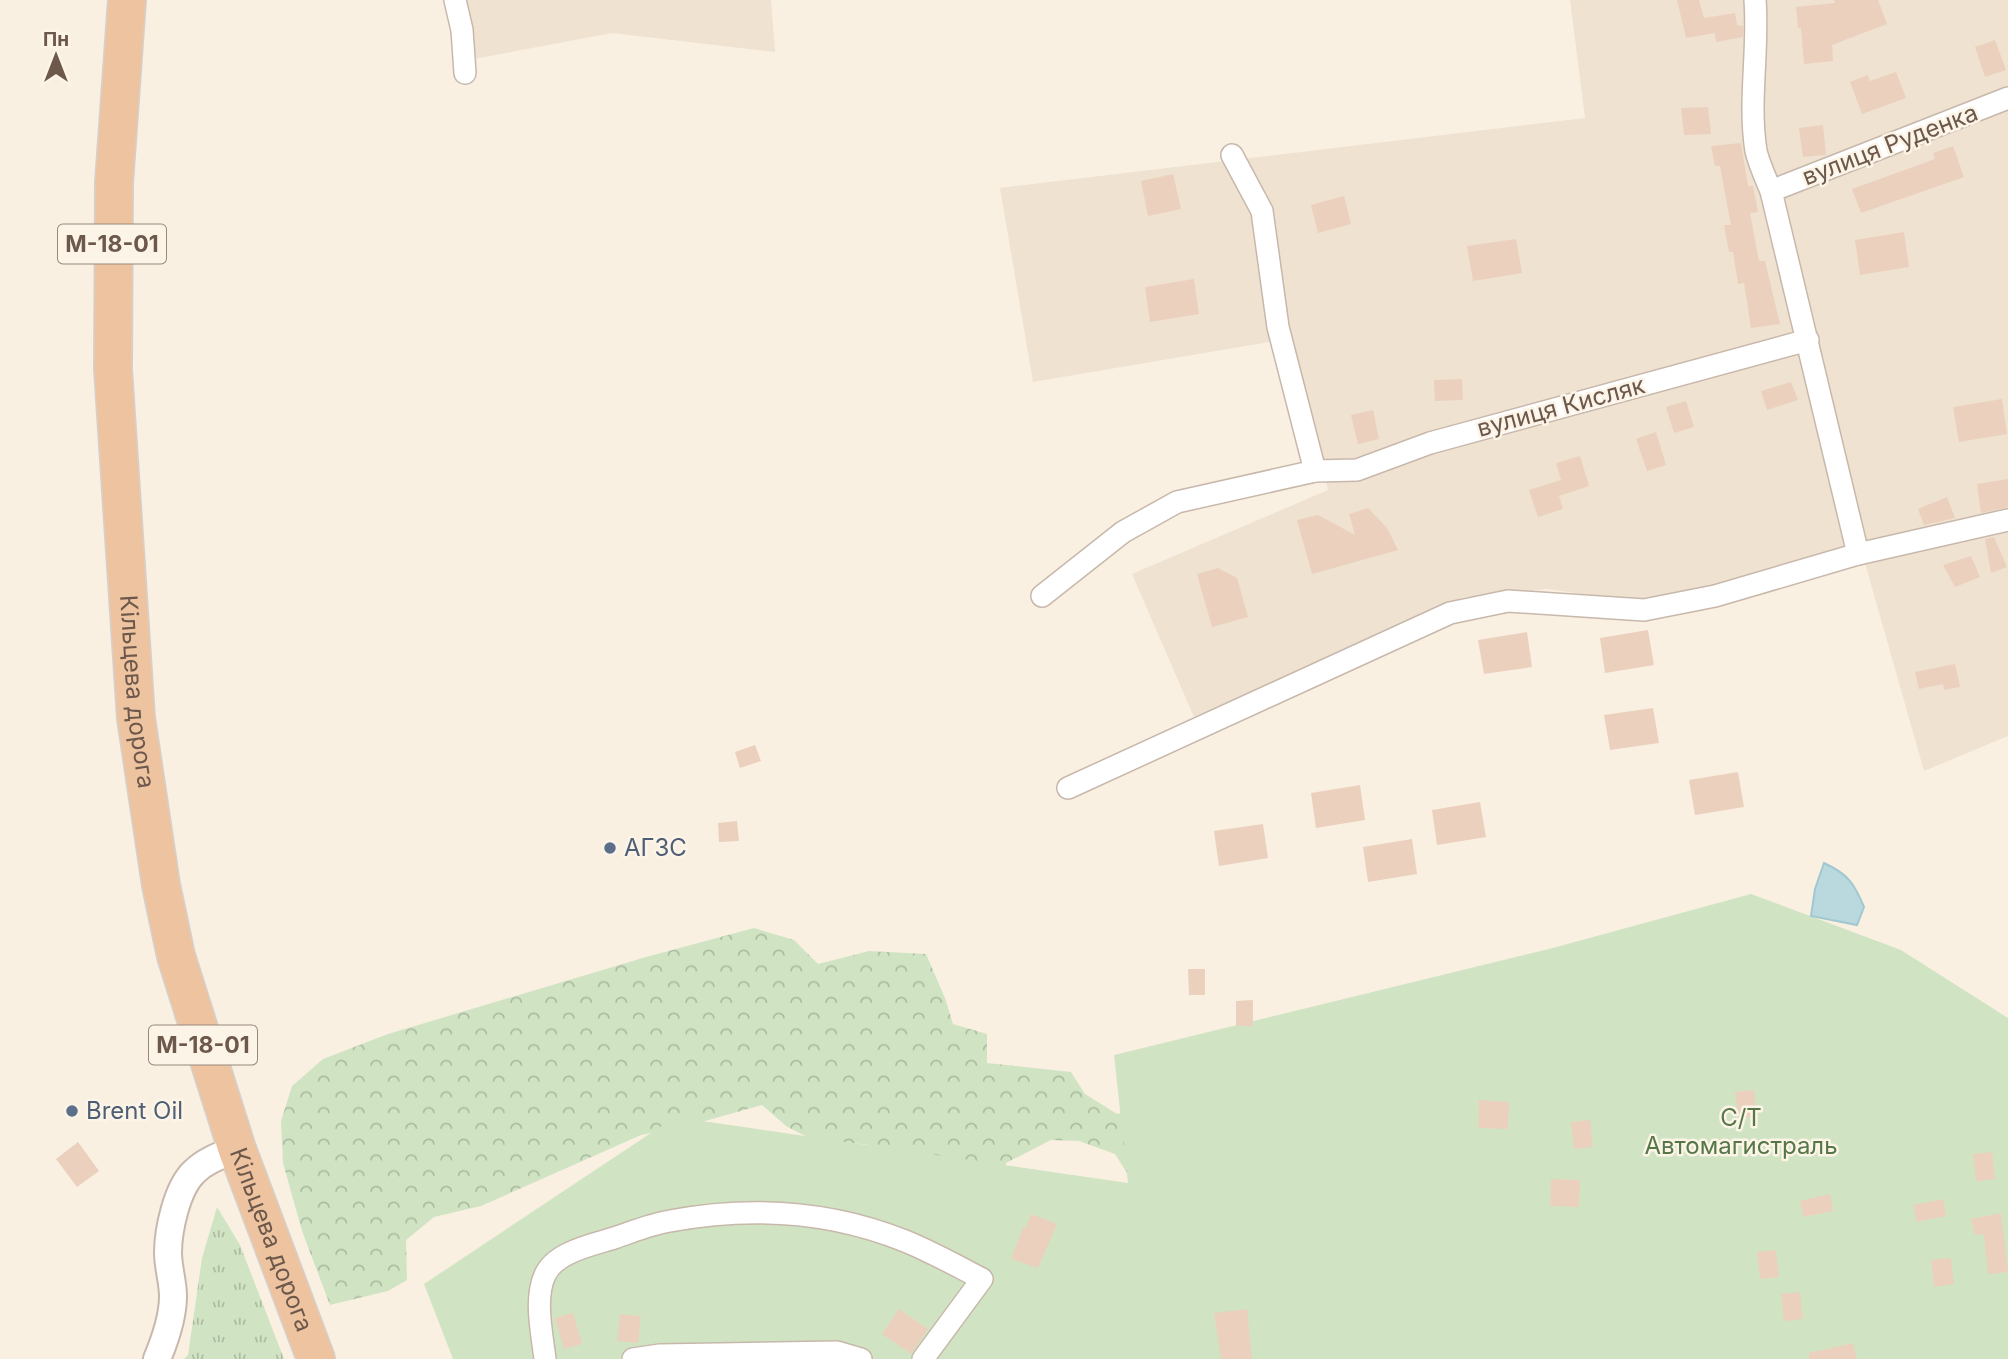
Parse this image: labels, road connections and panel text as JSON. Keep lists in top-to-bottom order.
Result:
{
  "streets": {
    "highway": ["М-18-01", "Кільцева дорога"],
    "street": ["вулиця Руденка", "вулиця Кисляк"]
  },
  "parks": ["С/Т Автомагистраль"],
  "places": ["АГЗС", "Brent Oil"],
  "north": "top"
}
